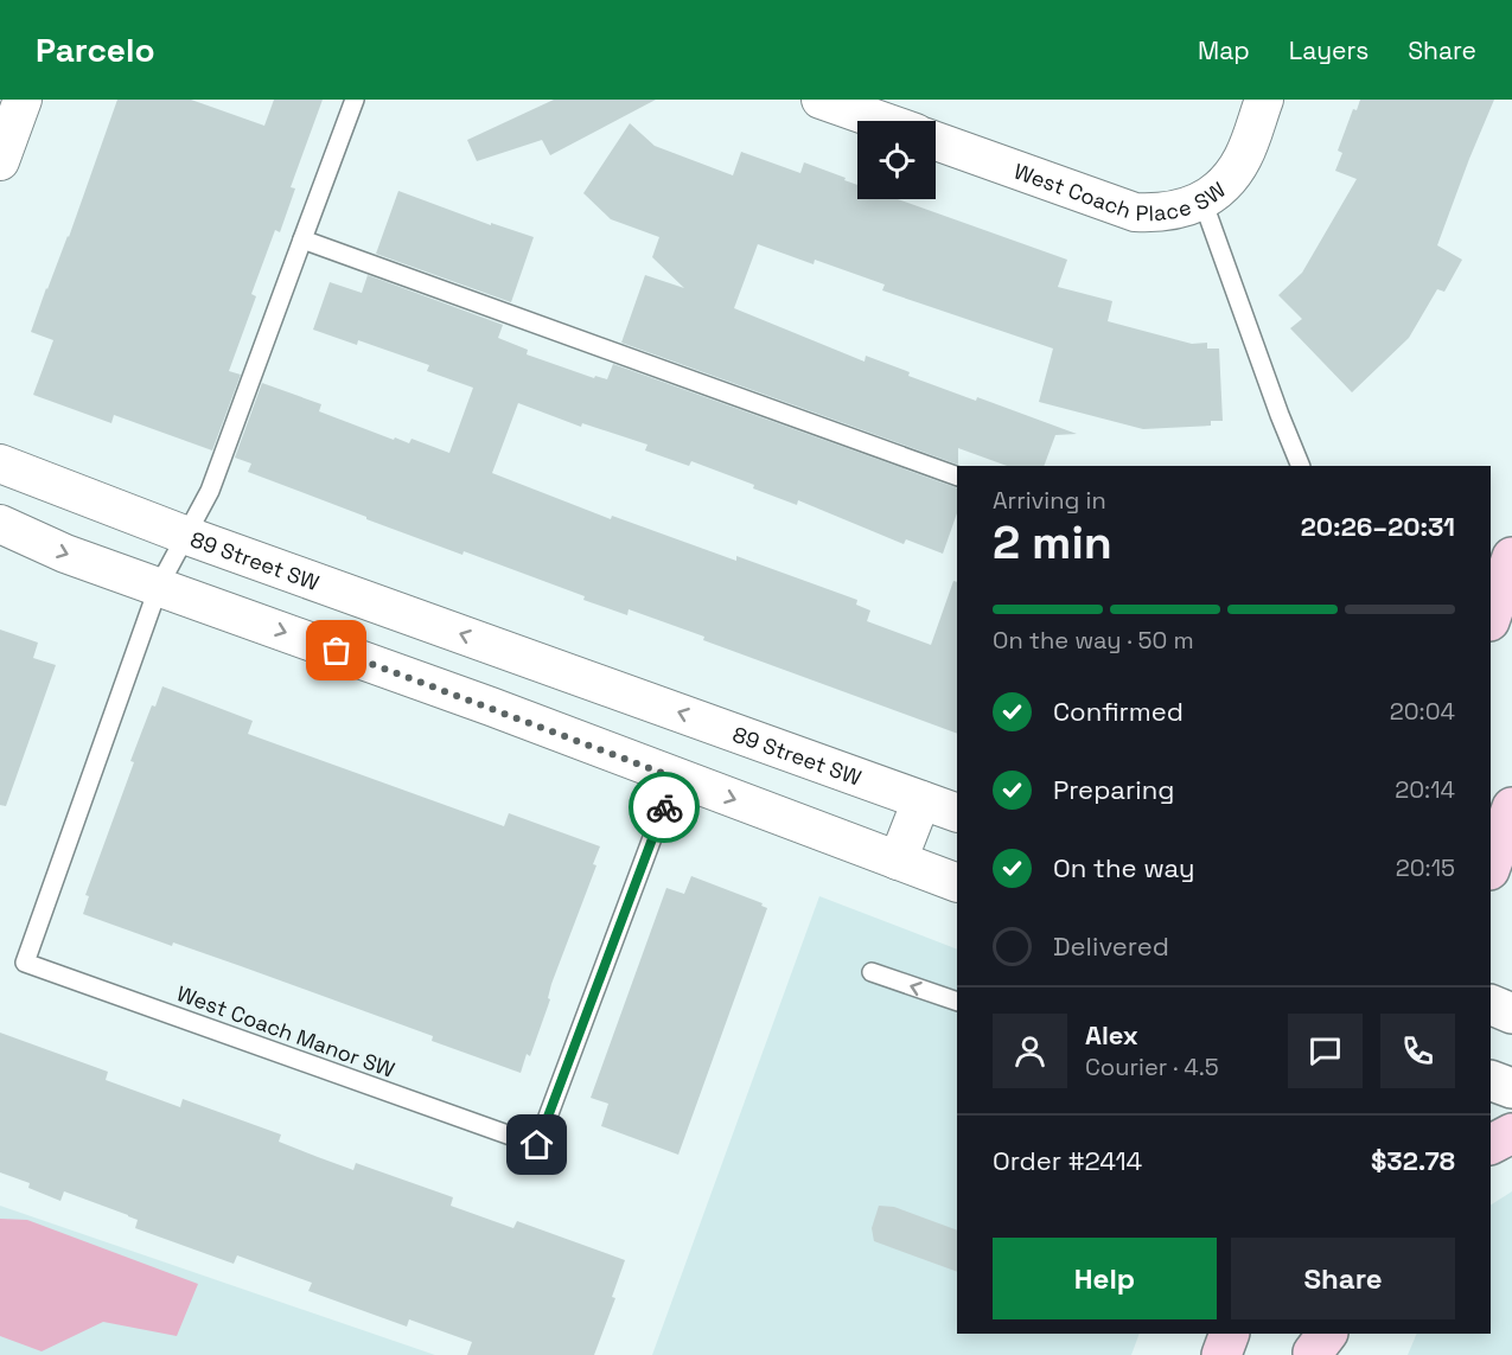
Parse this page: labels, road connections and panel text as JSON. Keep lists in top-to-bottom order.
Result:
{
  "streets": {
    "street": ["West Coach Place SW", "89 Street SW"],
    "lane": ["West Coach Manor SW"]
  },
  "page": {
    "header": "Parcelo",
    "nav": ["Map", "Layers", "Share"],
    "heading": ["2 min", "Arriving in", "20:26–20:31"],
    "panel": [
      "Alex",
      "Courier · 4.5",
      "Order #2414",
      "$32.78"
    ],
    "bar": "On the way · 50 m",
    "list": [
      ["Confirmed", "20:04"],
      ["Preparing", "20:14"],
      ["On the way", "20:15"],
      "Delivered"
    ],
    "buttons": ["Help", "Share"]
  }
}
